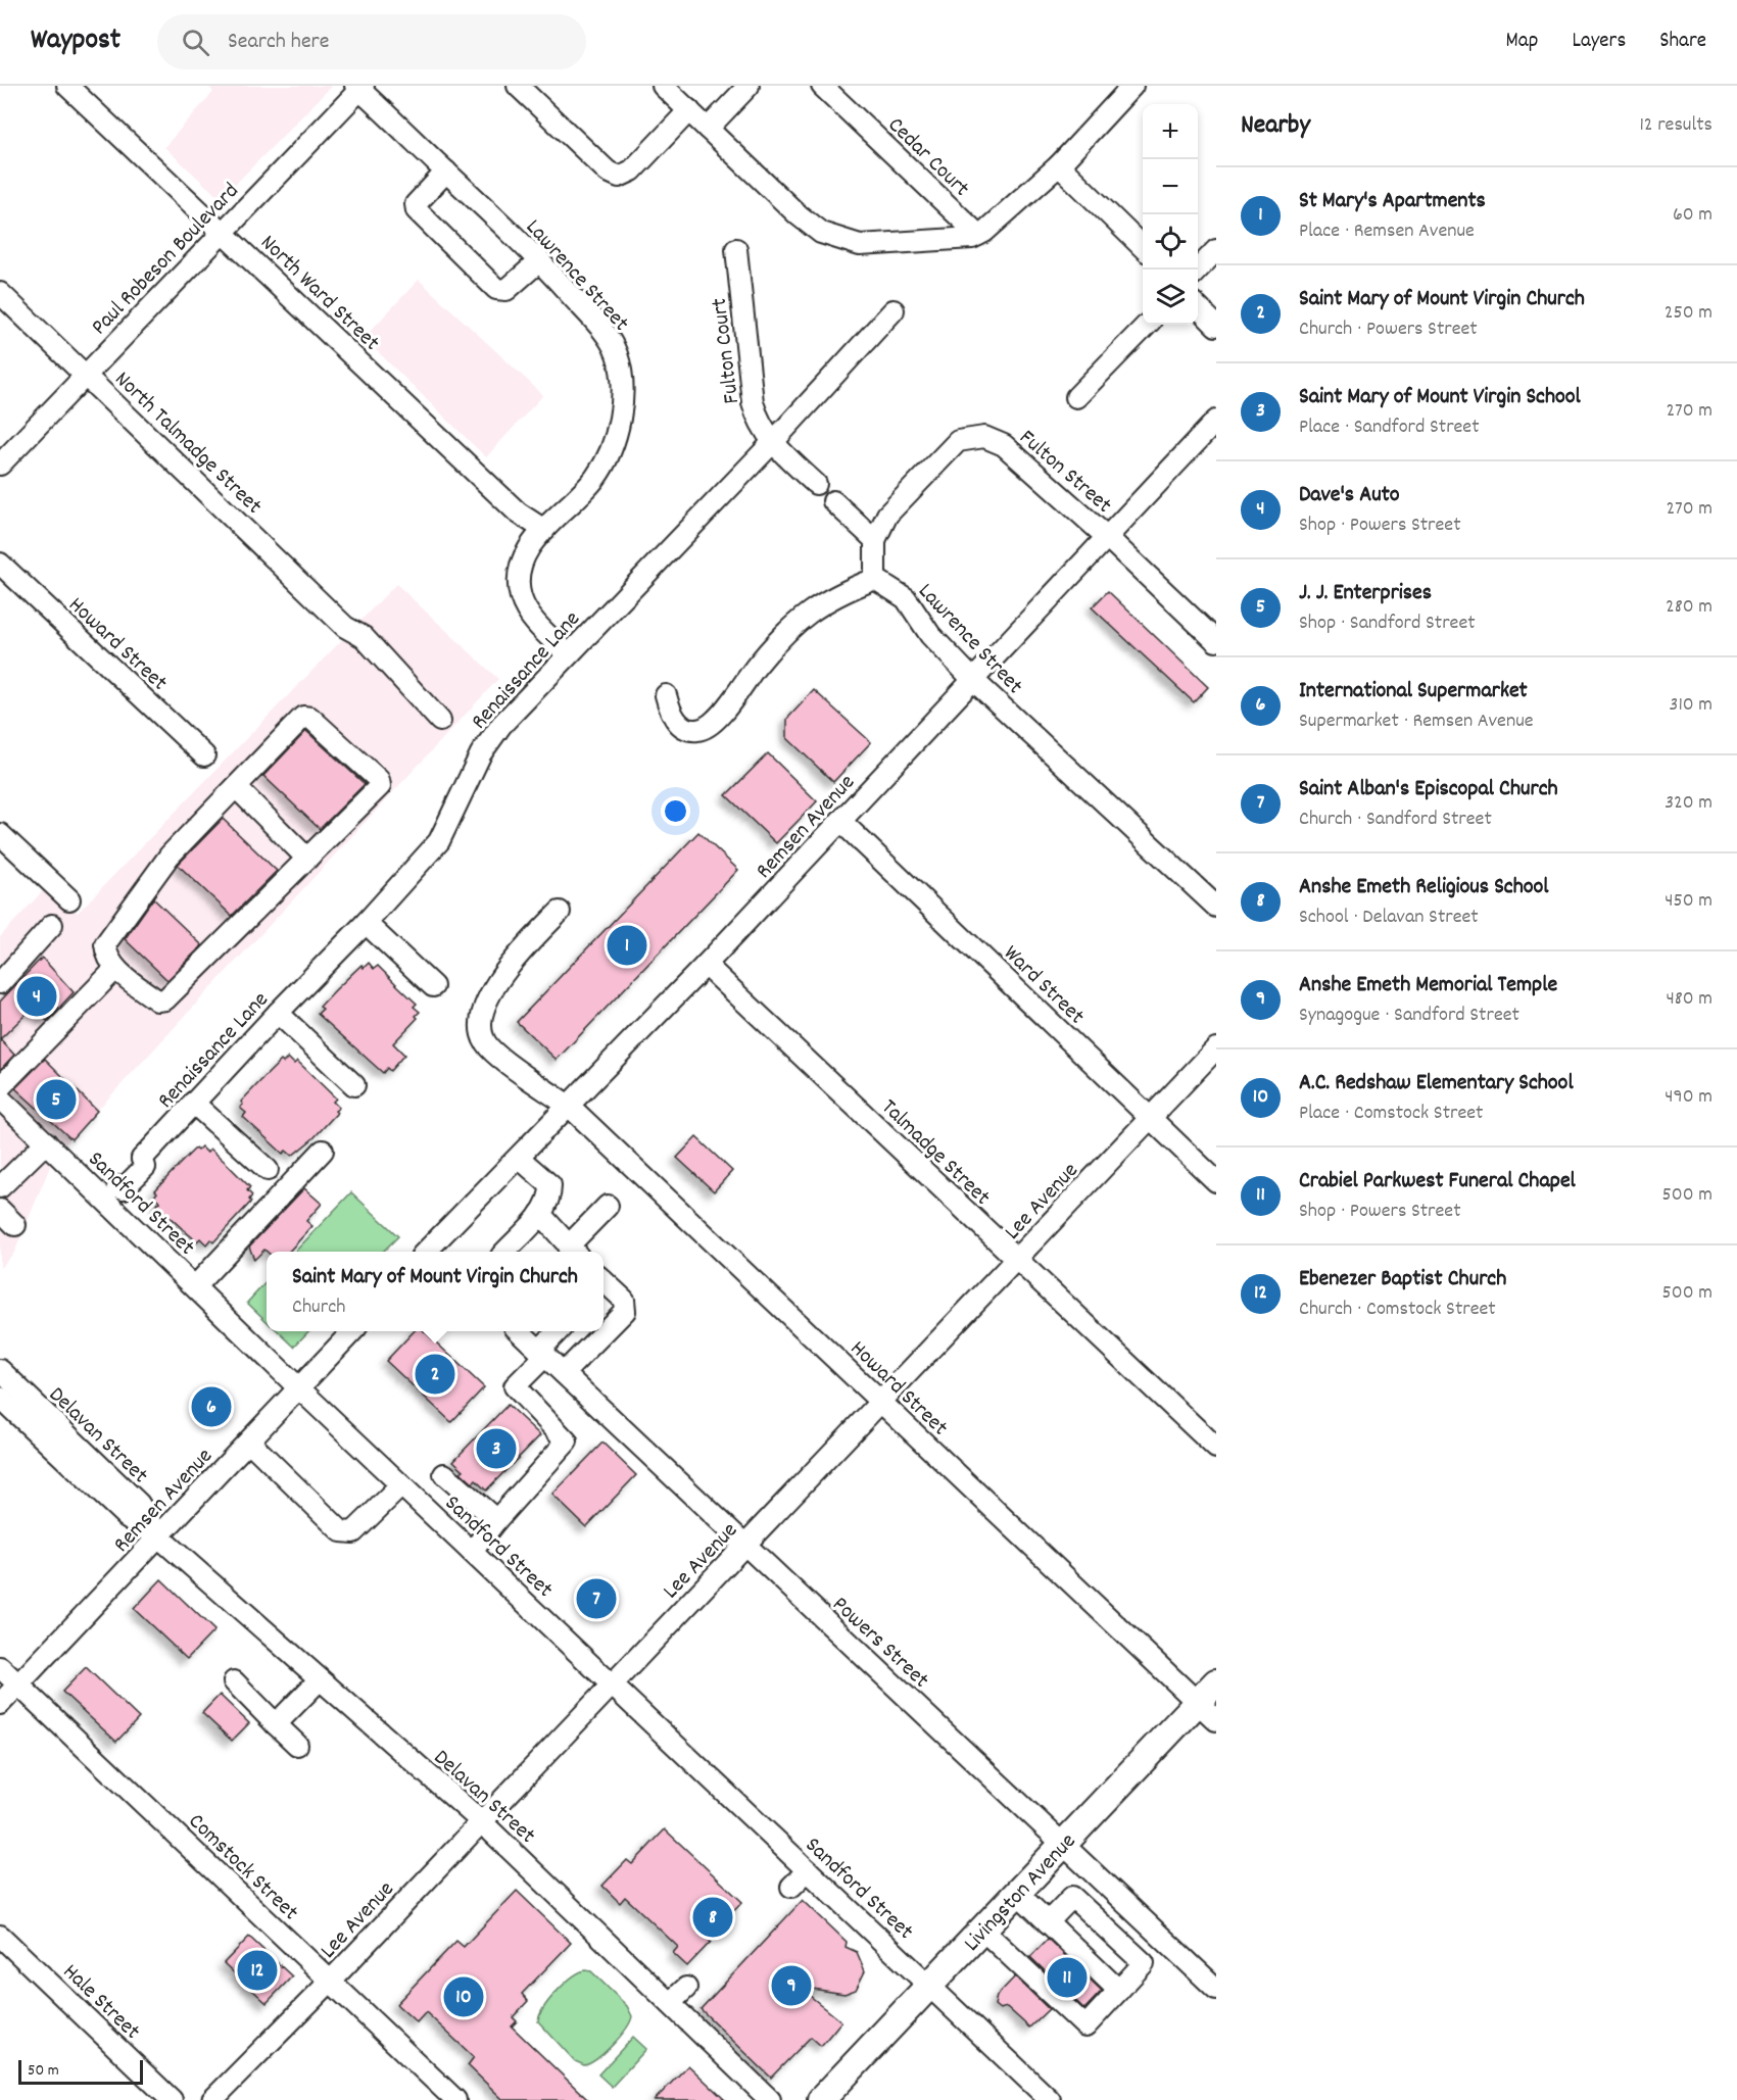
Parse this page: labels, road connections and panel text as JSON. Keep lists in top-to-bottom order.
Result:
{
  "streets": {
    "main road": ["Livingston Avenue"],
    "street": [
      "Cedar Court",
      "Paul Robeson Boulevard",
      "Lawrence Street",
      "North Ward Street",
      "Fulton Court",
      "North Talmadge Street",
      "Fulton Street",
      "Howard Street",
      "Renaissance Lane",
      "Remsen Avenue",
      "Ward Street",
      "Talmadge Street",
      "Lee Avenue",
      "Sandford Street",
      "Delavan Street",
      "Powers Street",
      "Comstock Street",
      "Hale Street"
    ]
  },
  "crossings": [
    ["Paul Robeson Boulevard", "Lawrence Street"],
    ["Paul Robeson Boulevard", "North Ward Street"],
    ["Paul Robeson Boulevard", "North Talmadge Street"],
    ["Lawrence Street", "North Ward Street"],
    ["Lawrence Street", "Renaissance Lane"],
    ["Lawrence Street", "Remsen Avenue"],
    ["Fulton Court", "Renaissance Lane"],
    ["Fulton Street", "Remsen Avenue"],
    ["Howard Street", "Remsen Avenue"],
    ["Howard Street", "Lee Avenue"],
    ["Howard Street", "Livingston Avenue"],
    ["Renaissance Lane", "Sandford Street"],
    ["Remsen Avenue", "Ward Street"],
    ["Remsen Avenue", "Talmadge Street"],
    ["Remsen Avenue", "Sandford Street"],
    ["Remsen Avenue", "Delavan Street"],
    ["Remsen Avenue", "Comstock Street"],
    ["Ward Street", "Lee Avenue"],
    ["Talmadge Street", "Lee Avenue"],
    ["Lee Avenue", "Sandford Street"],
    ["Lee Avenue", "Delavan Street"],
    ["Lee Avenue", "Powers Street"],
    ["Lee Avenue", "Comstock Street"],
    ["Sandford Street", "Livingston Avenue"],
    ["Powers Street", "Livingston Avenue"]
  ],
  "scale_bar": "50 m",
  "page": {
    "header": "Waypost",
    "search": "Search here",
    "nav": ["Map", "Layers", "Share"],
    "heading": ["Nearby", "12 results"],
    "map_buttons": ["+", "−"],
    "list": [
      {
        "mark": "1",
        "name": "St Mary's Apartments",
        "note": "Place · Remsen Avenue",
        "value": "60 m"
      },
      {
        "mark": "2",
        "name": "Saint Mary of Mount Virgin Church",
        "note": "Church · Powers Street",
        "value": "250 m"
      },
      {
        "mark": "3",
        "name": "Saint Mary of Mount Virgin School",
        "note": "Place · Sandford Street",
        "value": "270 m"
      },
      {
        "mark": "4",
        "name": "Dave's Auto",
        "note": "Shop · Powers Street",
        "value": "270 m"
      },
      {
        "mark": "5",
        "name": "J. J. Enterprises",
        "note": "Shop · Sandford Street",
        "value": "280 m"
      },
      {
        "mark": "6",
        "name": "International Supermarket",
        "note": "Supermarket · Remsen Avenue",
        "value": "310 m"
      },
      {
        "mark": "7",
        "name": "Saint Alban's Episcopal Church",
        "note": "Church · Sandford Street",
        "value": "320 m"
      },
      {
        "mark": "8",
        "name": "Anshe Emeth Religious School",
        "note": "School · Delavan Street",
        "value": "450 m"
      },
      {
        "mark": "9",
        "name": "Anshe Emeth Memorial Temple",
        "note": "Synagogue · Sandford Street",
        "value": "480 m"
      },
      {
        "mark": "10",
        "name": "A.C. Redshaw Elementary School",
        "note": "Place · Comstock Street",
        "value": "490 m"
      },
      {
        "mark": "11",
        "name": "Crabiel Parkwest Funeral Chapel",
        "note": "Shop · Powers Street",
        "value": "500 m"
      },
      {
        "mark": "12",
        "name": "Ebenezer Baptist Church",
        "note": "Church · Comstock Street",
        "value": "500 m"
      }
    ],
    "pins": [
      "1",
      "4",
      "5",
      "2",
      "6",
      "3",
      "7",
      "8",
      "12",
      "11",
      "9",
      "10"
    ],
    "popup": ["Saint Mary of Mount Virgin Church", "Church"],
    "scale": "50 m"
  }
}
